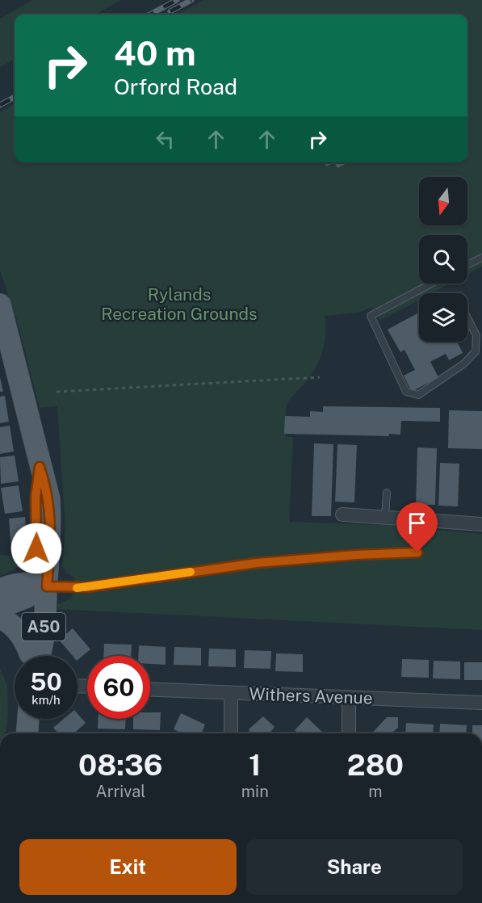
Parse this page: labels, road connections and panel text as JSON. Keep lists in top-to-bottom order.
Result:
{
  "streets": {
    "main road": ["A50"],
    "street": ["Withers Avenue"]
  },
  "parks": ["Rylands Recreation Grounds"],
  "north": "bottom",
  "page": {
    "turn": ["40 m", "Orford Road"],
    "speed": "50 km/h",
    "limit": "60",
    "eta": [
      "08:36",
      "Arrival",
      "1",
      "min",
      "280",
      "m"
    ],
    "buttons": ["Exit", "Share"]
  }
}
